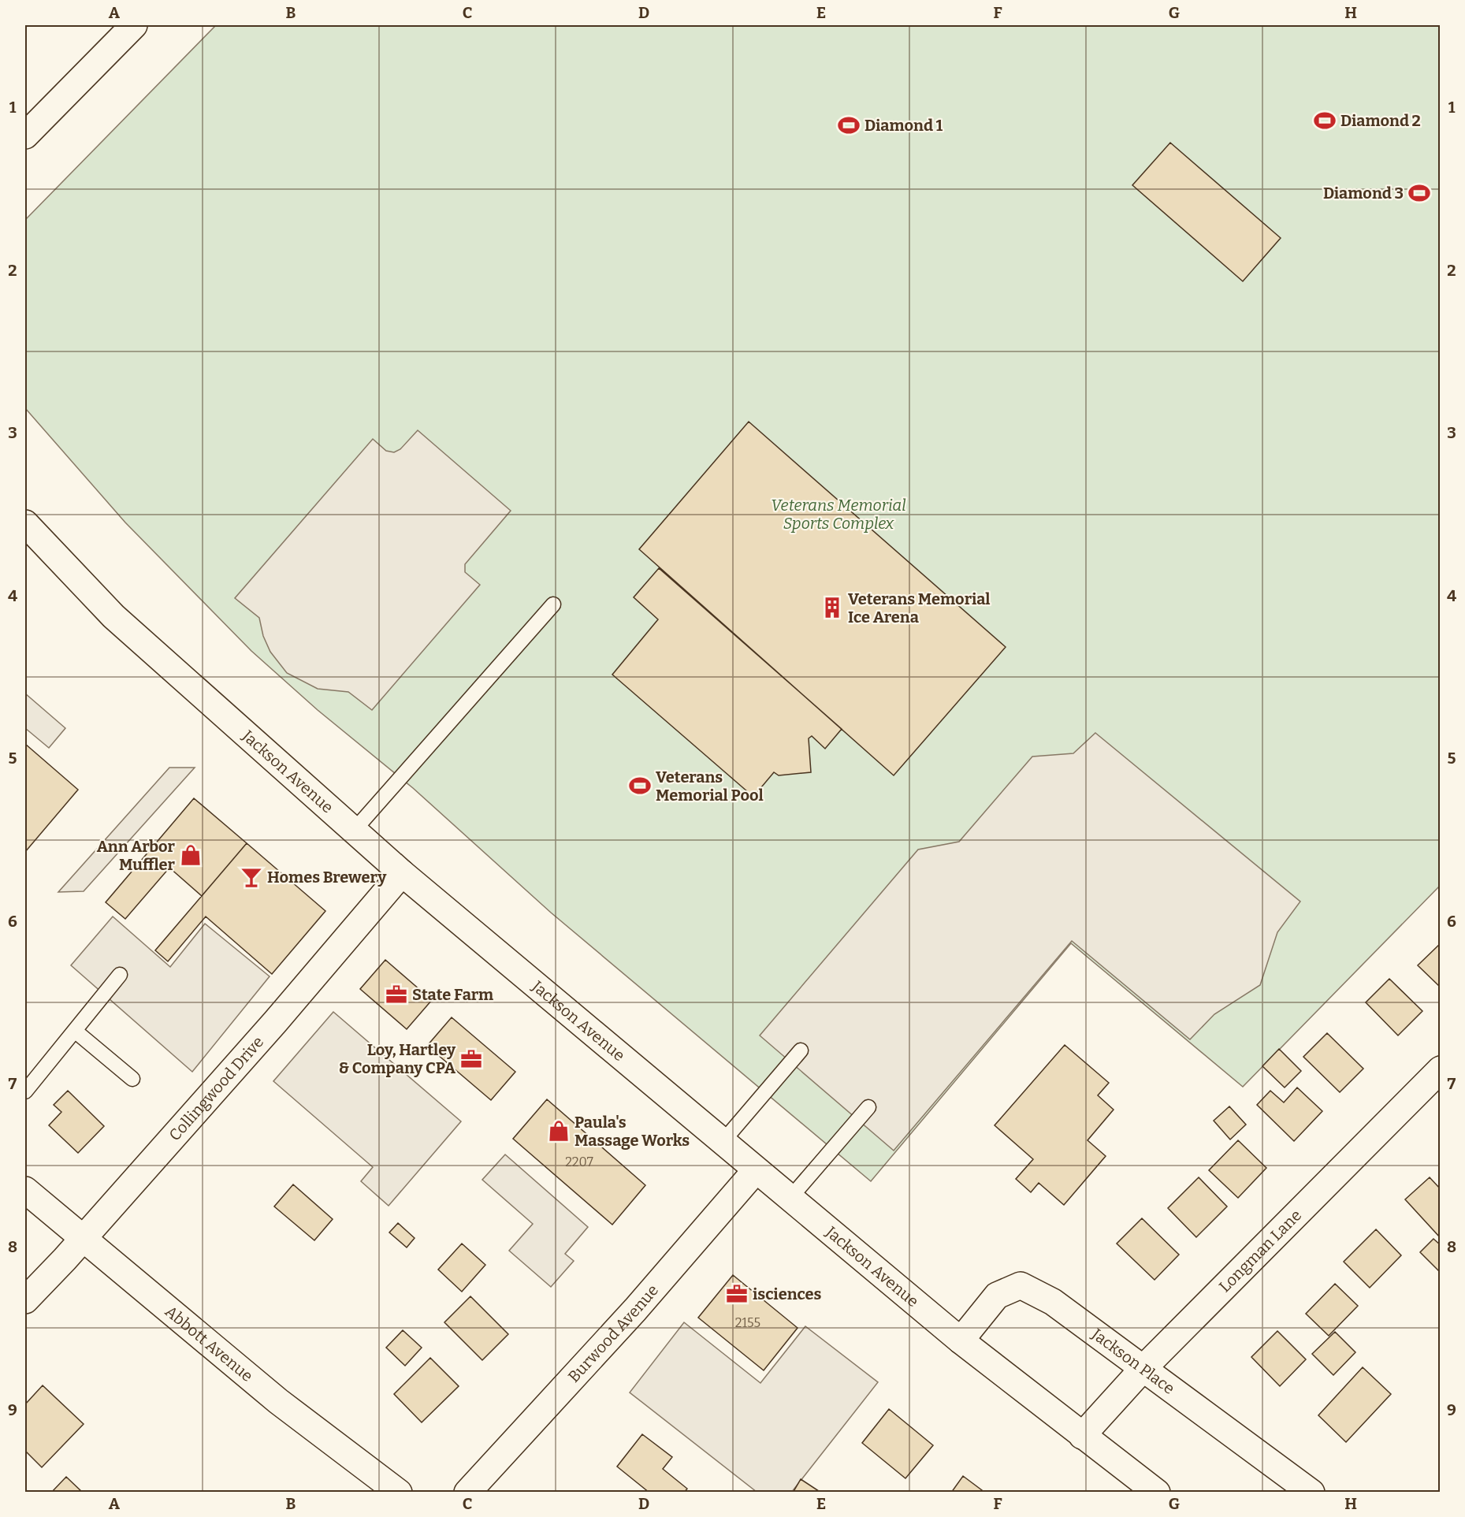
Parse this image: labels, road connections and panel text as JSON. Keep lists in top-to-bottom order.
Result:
{
  "streets": {
    "street": [
      "Jackson Avenue",
      "Collingwood Drive",
      "Longman Lane",
      "Burwood Avenue",
      "Abbott Avenue",
      "Jackson Place"
    ]
  },
  "crossings": [
    ["Jackson Avenue", "Collingwood Drive"],
    ["Jackson Avenue", "Longman Lane"],
    ["Jackson Avenue", "Burwood Avenue"],
    ["Jackson Avenue", "Jackson Place"],
    ["Collingwood Drive", "Abbott Avenue"],
    ["Longman Lane", "Jackson Place"]
  ],
  "parks": ["Veterans Memorial Sports Complex"],
  "places": {
    "sports": [
      "Diamond 2",
      "Diamond 1",
      "Diamond 3",
      "Veterans Memorial Pool"
    ],
    "building": ["Veterans Memorial Ice Arena"],
    "shop": ["Ann Arbor Muffler", "Paula's Massage Works"],
    "bar": ["Homes Brewery"],
    "office": ["State Farm", "Loy, Hartley & Company CPA", "isciences"]
  },
  "house_numbers": ["2207", "2155"],
  "grid": {
    "columns": [
      "A",
      "B",
      "C",
      "D",
      "E",
      "F",
      "G",
      "H"
    ],
    "rows": [
      "1",
      "2",
      "3",
      "4",
      "5",
      "6",
      "7",
      "8",
      "9"
    ]
  }
}
